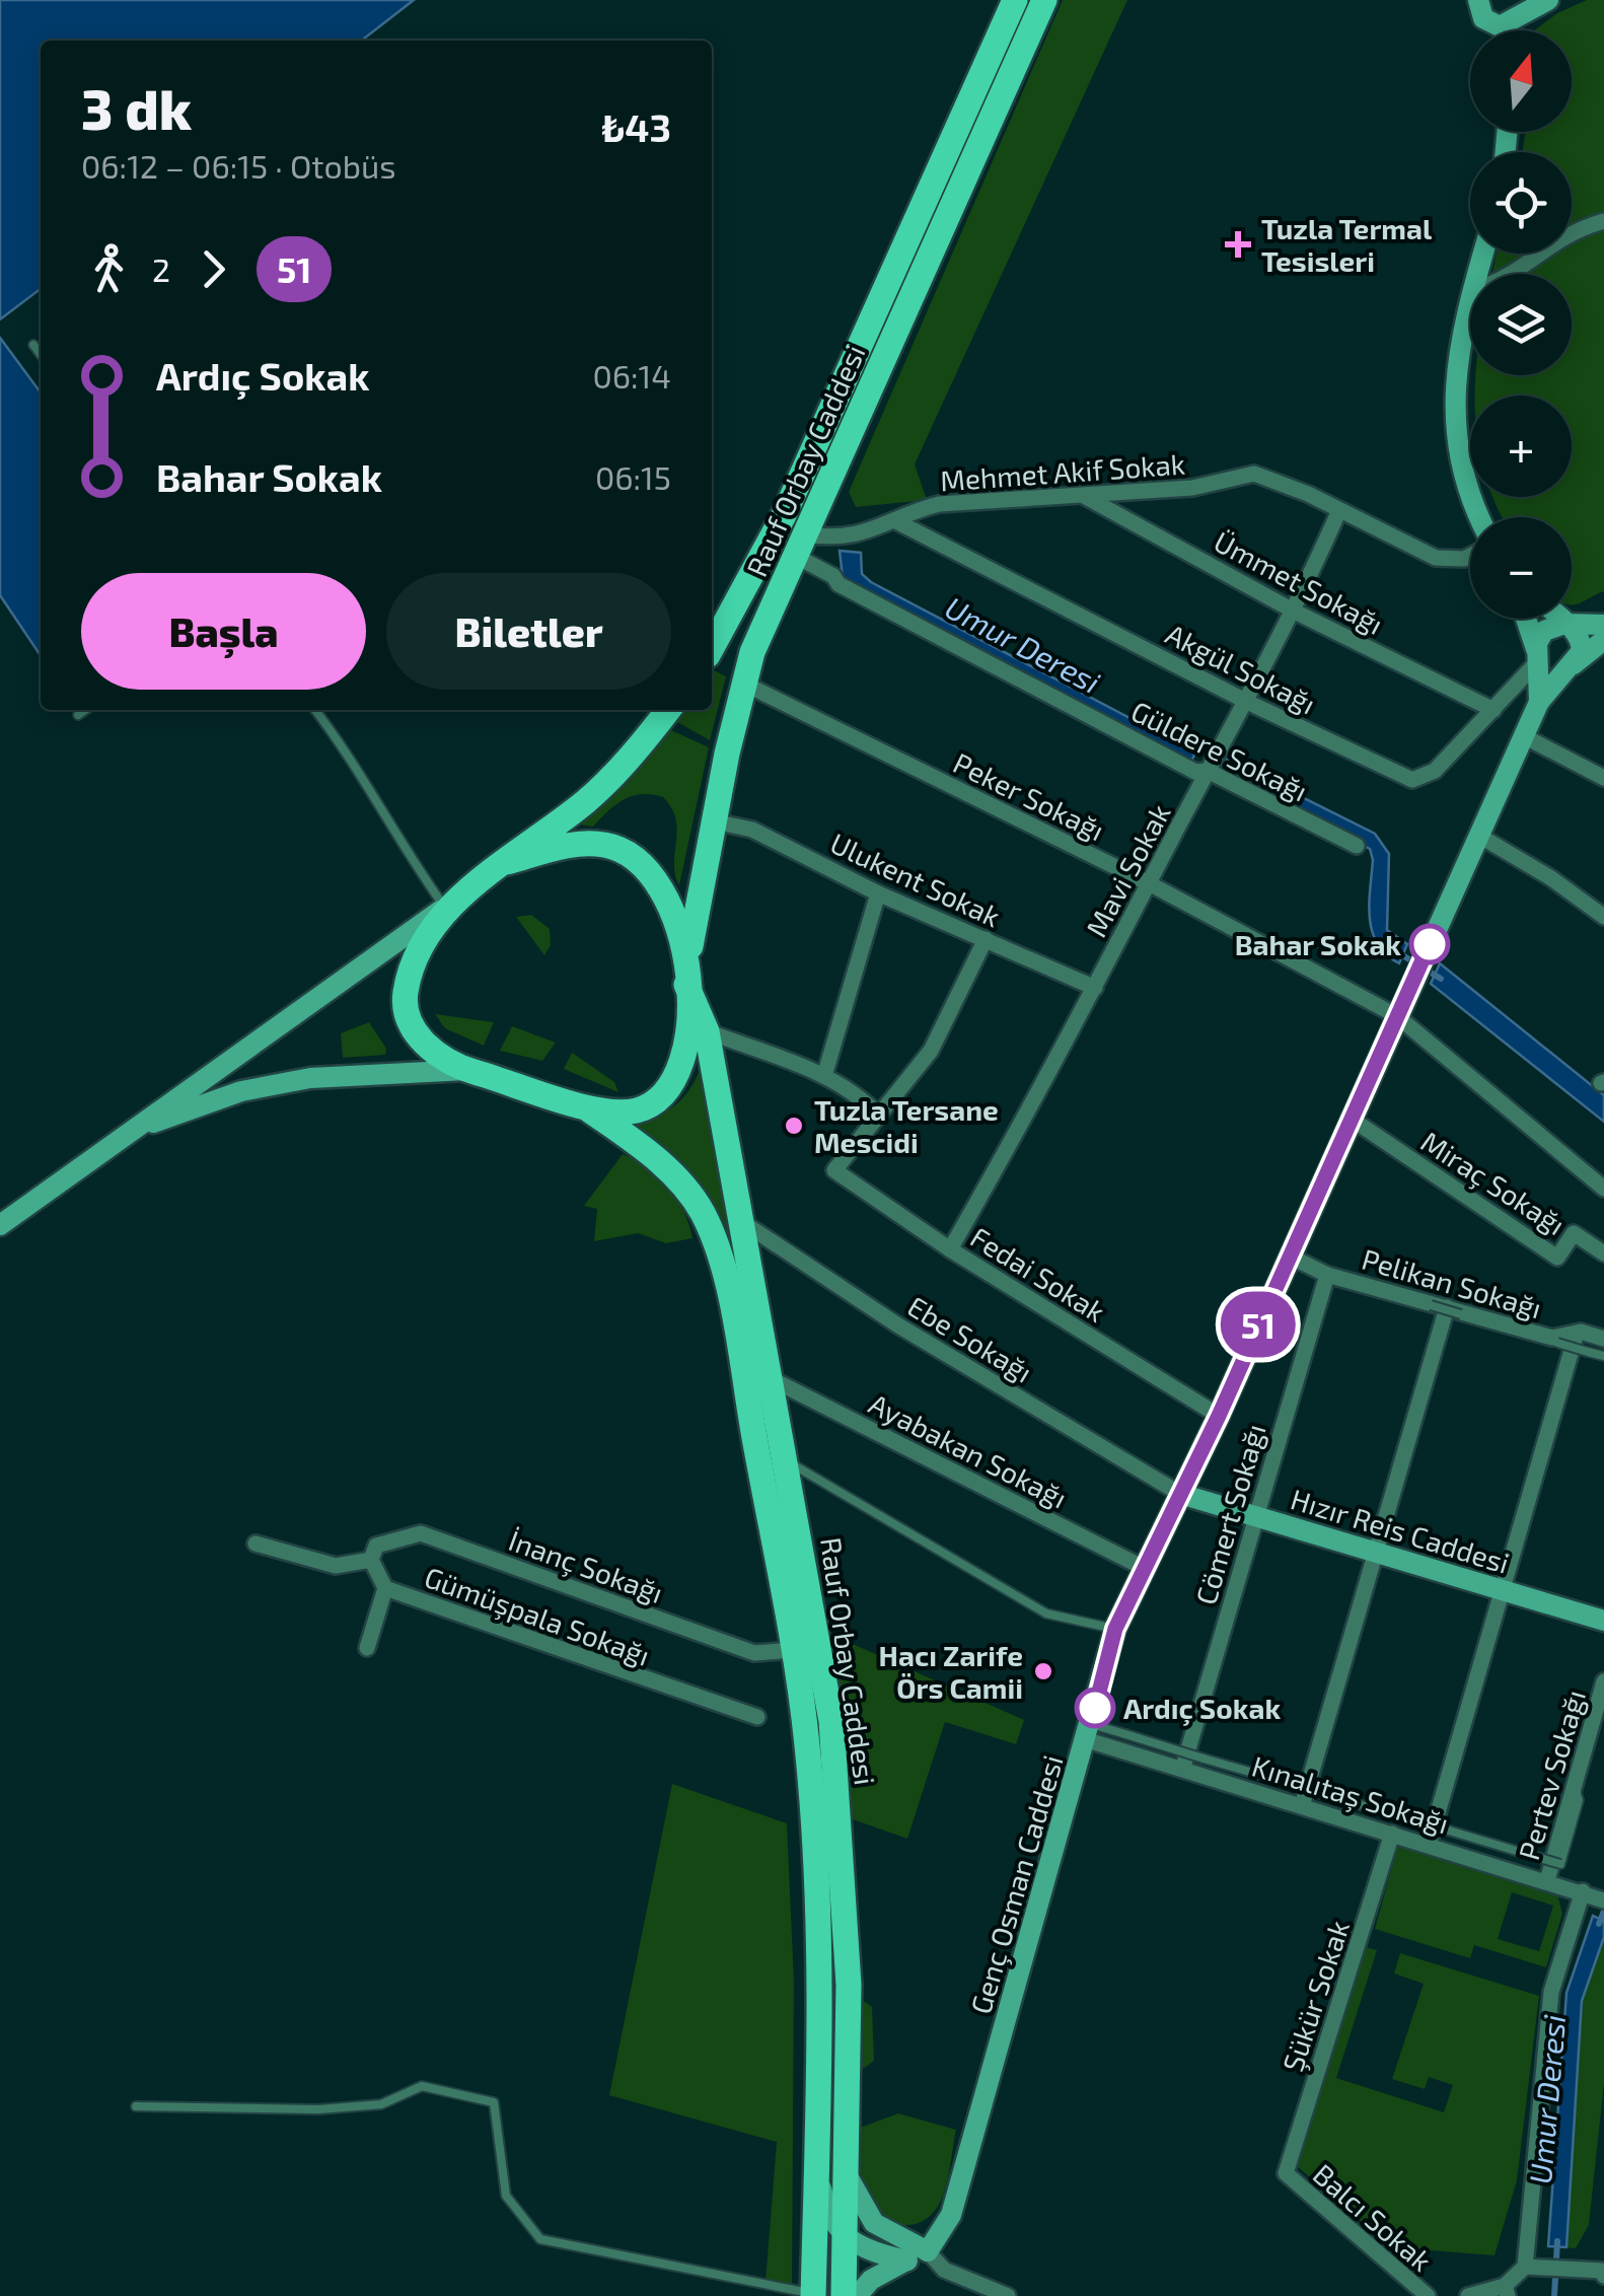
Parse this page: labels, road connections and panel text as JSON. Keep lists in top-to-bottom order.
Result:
{
  "streets": {
    "main road": ["Rauf Orbay Caddesi"],
    "street": [
      "Mehmet Akif Sokak",
      "Ümmet Sokağı",
      "Akgül Sokağı",
      "Güldere Sokağı",
      "Peker Sokağı",
      "Mavi Sokak",
      "Ulukent Sokak",
      "Miraç Sokağı",
      "Fedai Sokak",
      "Pelikan Sokağı",
      "Ebe Sokağı",
      "Ayabakan Sokağı",
      "Cömert Sokağı",
      "Hızır Reis Caddesi",
      "İnanç Sokağı",
      "Gümüşpala Sokağı",
      "Pertev Sokağı",
      "Kınalıtaş Sokağı",
      "Genç Osman Caddesi",
      "Şükür Sokak",
      "Balcı Sokak"
    ]
  },
  "crossings": [
    ["Rauf Orbay Caddesi", "Mehmet Akif Sokak"],
    ["Rauf Orbay Caddesi", "Güldere Sokağı"],
    ["Rauf Orbay Caddesi", "Peker Sokağı"],
    ["Rauf Orbay Caddesi", "Ulukent Sokak"],
    ["Rauf Orbay Caddesi", "Ebe Sokağı"],
    ["Rauf Orbay Caddesi", "Ayabakan Sokağı"],
    ["Rauf Orbay Caddesi", "İnanç Sokağı"],
    ["Mehmet Akif Sokak", "Ümmet Sokağı"],
    ["Mehmet Akif Sokak", "Akgül Sokağı"],
    ["Mehmet Akif Sokak", "Güldere Sokağı"],
    ["Mehmet Akif Sokak", "Mavi Sokak"],
    ["Ümmet Sokağı", "Akgül Sokağı"],
    ["Ümmet Sokağı", "Mavi Sokak"],
    ["Akgül Sokağı", "Mavi Sokak"],
    ["Akgül Sokağı", "Genç Osman Caddesi"],
    ["Güldere Sokağı", "Mavi Sokak"],
    ["Peker Sokağı", "Mavi Sokak"],
    ["Peker Sokağı", "Genç Osman Caddesi"],
    ["Mavi Sokak", "Ulukent Sokak"],
    ["Mavi Sokak", "Fedai Sokak"],
    ["Miraç Sokağı", "Genç Osman Caddesi"],
    ["Fedai Sokak", "Genç Osman Caddesi"],
    ["Pelikan Sokağı", "Cömert Sokağı"],
    ["Pelikan Sokağı", "Genç Osman Caddesi"],
    ["Ebe Sokağı", "Hızır Reis Caddesi"],
    ["Ebe Sokağı", "Genç Osman Caddesi"],
    ["Ayabakan Sokağı", "Genç Osman Caddesi"],
    ["Cömert Sokağı", "Hızır Reis Caddesi"],
    ["Cömert Sokağı", "Kınalıtaş Sokağı"],
    ["Hızır Reis Caddesi", "Genç Osman Caddesi"],
    ["İnanç Sokağı", "Gümüşpala Sokağı"],
    ["Pertev Sokağı", "Kınalıtaş Sokağı"],
    ["Kınalıtaş Sokağı", "Genç Osman Caddesi"],
    ["Kınalıtaş Sokağı", "Şükür Sokak"],
    ["Şükür Sokak", "Balcı Sokak"]
  ],
  "water": ["Umur Deresi"],
  "places": {
    "health": ["Tuzla Termal Tesisleri"],
    "other": [
      "Bahar Sokak",
      "Tuzla Tersane Mescidi",
      "Hacı Zarife Örs Camii",
      "Ardıç Sokak"
    ]
  },
  "lines": ["bus line 51"],
  "north": "top",
  "page": {
    "on_map": "51",
    "map_buttons": ["+", "−"],
    "heading": ["3 dk", "06:12 – 06:15 · Otobüs", "₺43"],
    "legs": ["2", "51"],
    "list": [
      {
        "name": "Ardıç Sokak",
        "value": "06:14"
      },
      {
        "name": "Bahar Sokak",
        "value": "06:15"
      }
    ],
    "buttons": ["Başla", "Biletler"]
  }
}
